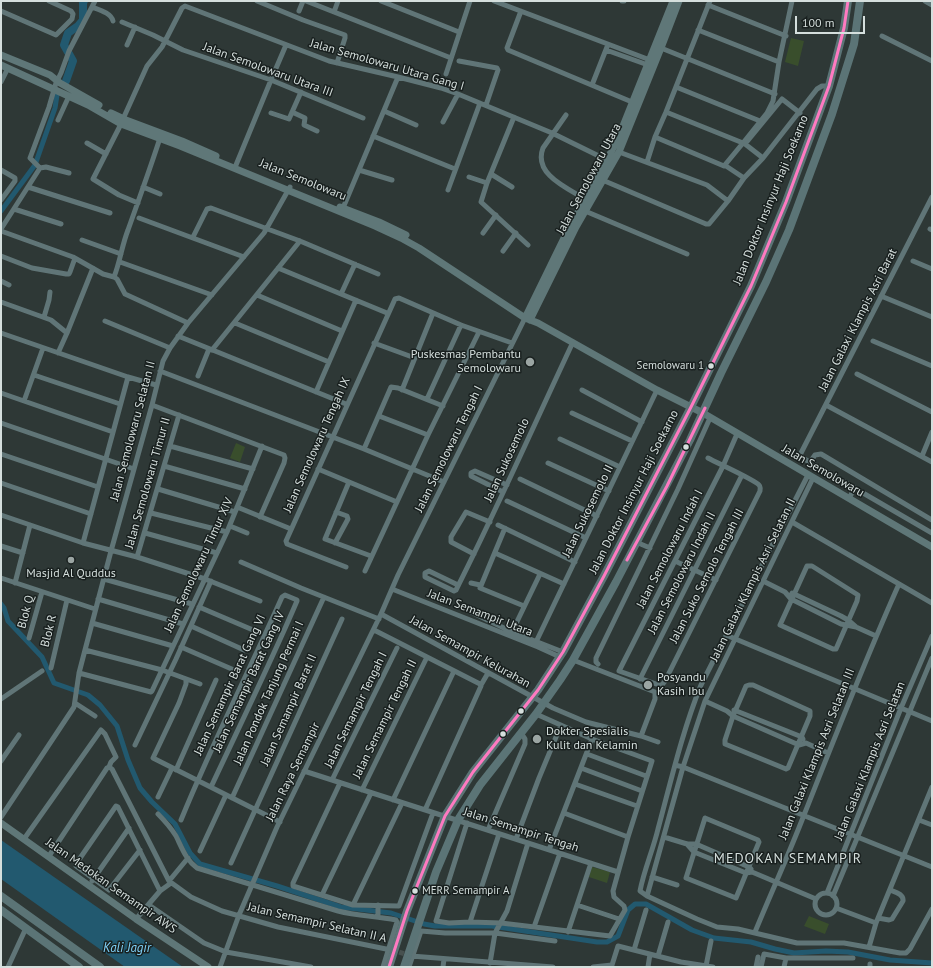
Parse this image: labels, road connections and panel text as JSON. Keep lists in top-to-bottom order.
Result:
{
  "streets": {
    "main road": [
      "Jalan Semolowaru Utara",
      "Jalan Semolowaru",
      "Jalan Doktor Insinyur Haji Soekarno",
      "Jalan Medokan Semampir AWS"
    ],
    "street": [
      "Jalan Semolowaru Utara Gang I",
      "Jalan Semolowaru Utara III",
      "Jalan Galaxi Klampis Asri Barat",
      "Jalan Semolowaru Selatan II",
      "Jalan Semolowaru Tengah IX",
      "Jalan Semolowaru Tengah I",
      "Jalan Sukosemolo",
      "Jalan Semolowaru Timur II",
      "Jalan Sukosemolo II",
      "Jalan Semolowaru Indah I",
      "Jalan Semolowaru Timur XIV",
      "Jalan Semolowaru Indah II",
      "Jalan Suko Semolo Tengah III",
      "Jalan Galaxi Klampis Asri Selatan II",
      "Blok Q",
      "Jalan Semampir Utara",
      "Blok R",
      "Jalan Semampir Kelurahan",
      "Jalan Semampir Barat Gang IV",
      "Jalan Semampir Barat Gang VI",
      "Jalan Pondok Tanjung Permai I",
      "Jalan Semampir Barat II",
      "Jalan Semampir Tengah I",
      "Jalan Semampir Tengah II",
      "Jalan Galaxi Klampis Asri Selatan III",
      "Jalan Galaxi Klampis Asri Selatan",
      "Jalan Raya Semampir",
      "Jalan Semampir Tengah",
      "Jalan Semampir Selatan II A"
    ]
  },
  "crossings": [
    ["Jalan Semolowaru Utara Gang I", "Jalan Semolowaru Utara"],
    ["Jalan Semolowaru Utara", "Jalan Semolowaru"],
    ["Jalan Semolowaru Utara", "Jalan Semolowaru Tengah I"],
    ["Jalan Semolowaru", "Jalan Doktor Insinyur Haji Soekarno"],
    ["Jalan Semolowaru", "Jalan Semolowaru Selatan II"],
    ["Jalan Semolowaru", "Jalan Semolowaru Tengah I"],
    ["Jalan Semolowaru", "Jalan Sukosemolo"],
    ["Jalan Semolowaru", "Jalan Sukosemolo II"],
    ["Jalan Semolowaru", "Jalan Semolowaru Indah I"],
    ["Jalan Semolowaru", "Jalan Galaxi Klampis Asri Selatan II"],
    ["Jalan Doktor Insinyur Haji Soekarno", "Jalan Semampir Utara"],
    ["Jalan Doktor Insinyur Haji Soekarno", "Jalan Semampir Kelurahan"],
    ["Jalan Doktor Insinyur Haji Soekarno", "Jalan Semampir Tengah"],
    ["Jalan Semolowaru Selatan II", "Jalan Semolowaru Timur XIV"],
    ["Jalan Semolowaru Tengah I", "Jalan Semampir Utara"],
    ["Jalan Semolowaru Tengah I", "Jalan Raya Semampir"],
    ["Jalan Semolowaru Indah I", "Jalan Suko Semolo Tengah III"],
    ["Jalan Semolowaru Indah II", "Jalan Suko Semolo Tengah III"],
    ["Jalan Semampir Utara", "Jalan Raya Semampir"],
    ["Jalan Semampir Kelurahan", "Jalan Pondok Tanjung Permai I"],
    ["Jalan Semampir Kelurahan", "Jalan Raya Semampir"],
    ["Jalan Semampir Barat Gang IV", "Jalan Semampir Barat Gang VI"],
    ["Jalan Semampir Tengah I", "Jalan Semampir Tengah"],
    ["Jalan Semampir Tengah II", "Jalan Semampir Tengah"],
    ["Jalan Raya Semampir", "Jalan Semampir Tengah"],
    ["Jalan Raya Semampir", "Jalan Semampir Selatan II A"]
  ],
  "districts": ["MEDOKAN SEMAMPIR"],
  "water": ["Kali Jagir"],
  "places": [
    "Puskesmas Pembantu Semolowaru",
    "Semolowaru 1",
    "Masjid Al Quddus",
    "Posyandu Kasih Ibu",
    "Dokter Spesialis Kulit dan Kelamin",
    "MERR Semampir A"
  ],
  "scale_bar": "100 m"
}
